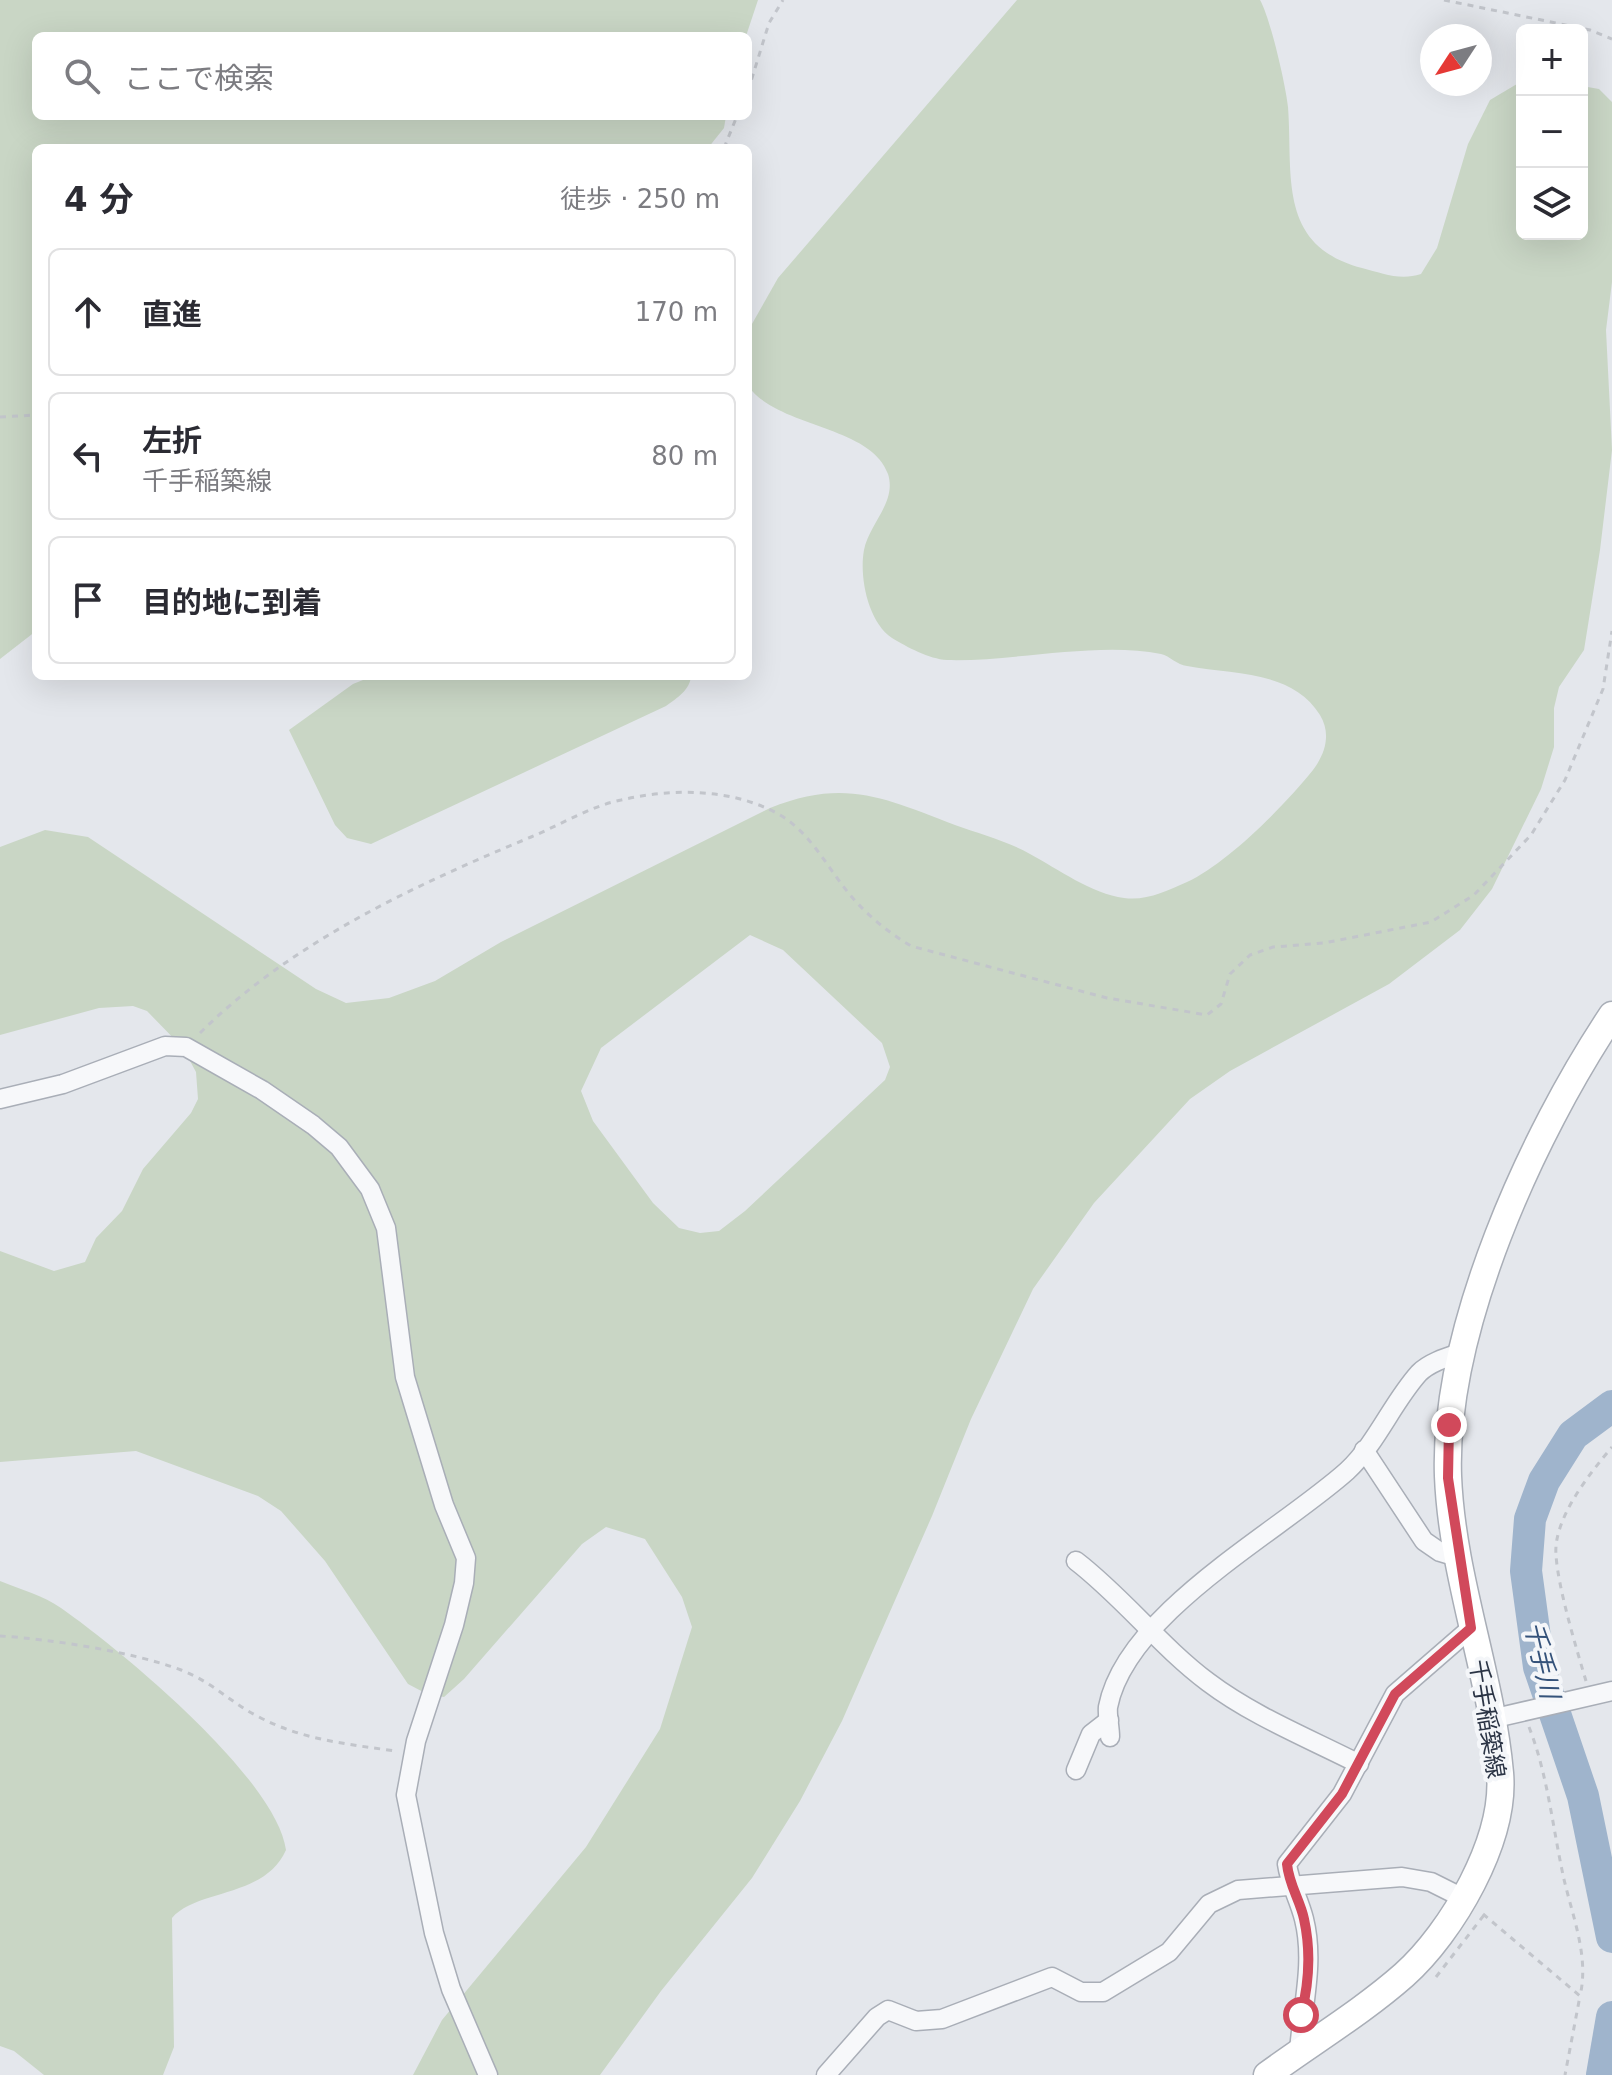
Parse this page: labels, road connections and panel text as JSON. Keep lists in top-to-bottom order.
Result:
{
  "streets": {
    "main road": ["千手稲築線"]
  },
  "water": ["千手川"],
  "north": "bottom left",
  "page": {
    "map_buttons": ["+", "−"],
    "search": "ここで検索",
    "heading": ["4 分", "徒歩 · 250 m"],
    "list": [
      ["直進", "170 m"],
      ["左折", "千手稲築線", "80 m"],
      "目的地に到着"
    ]
  }
}
